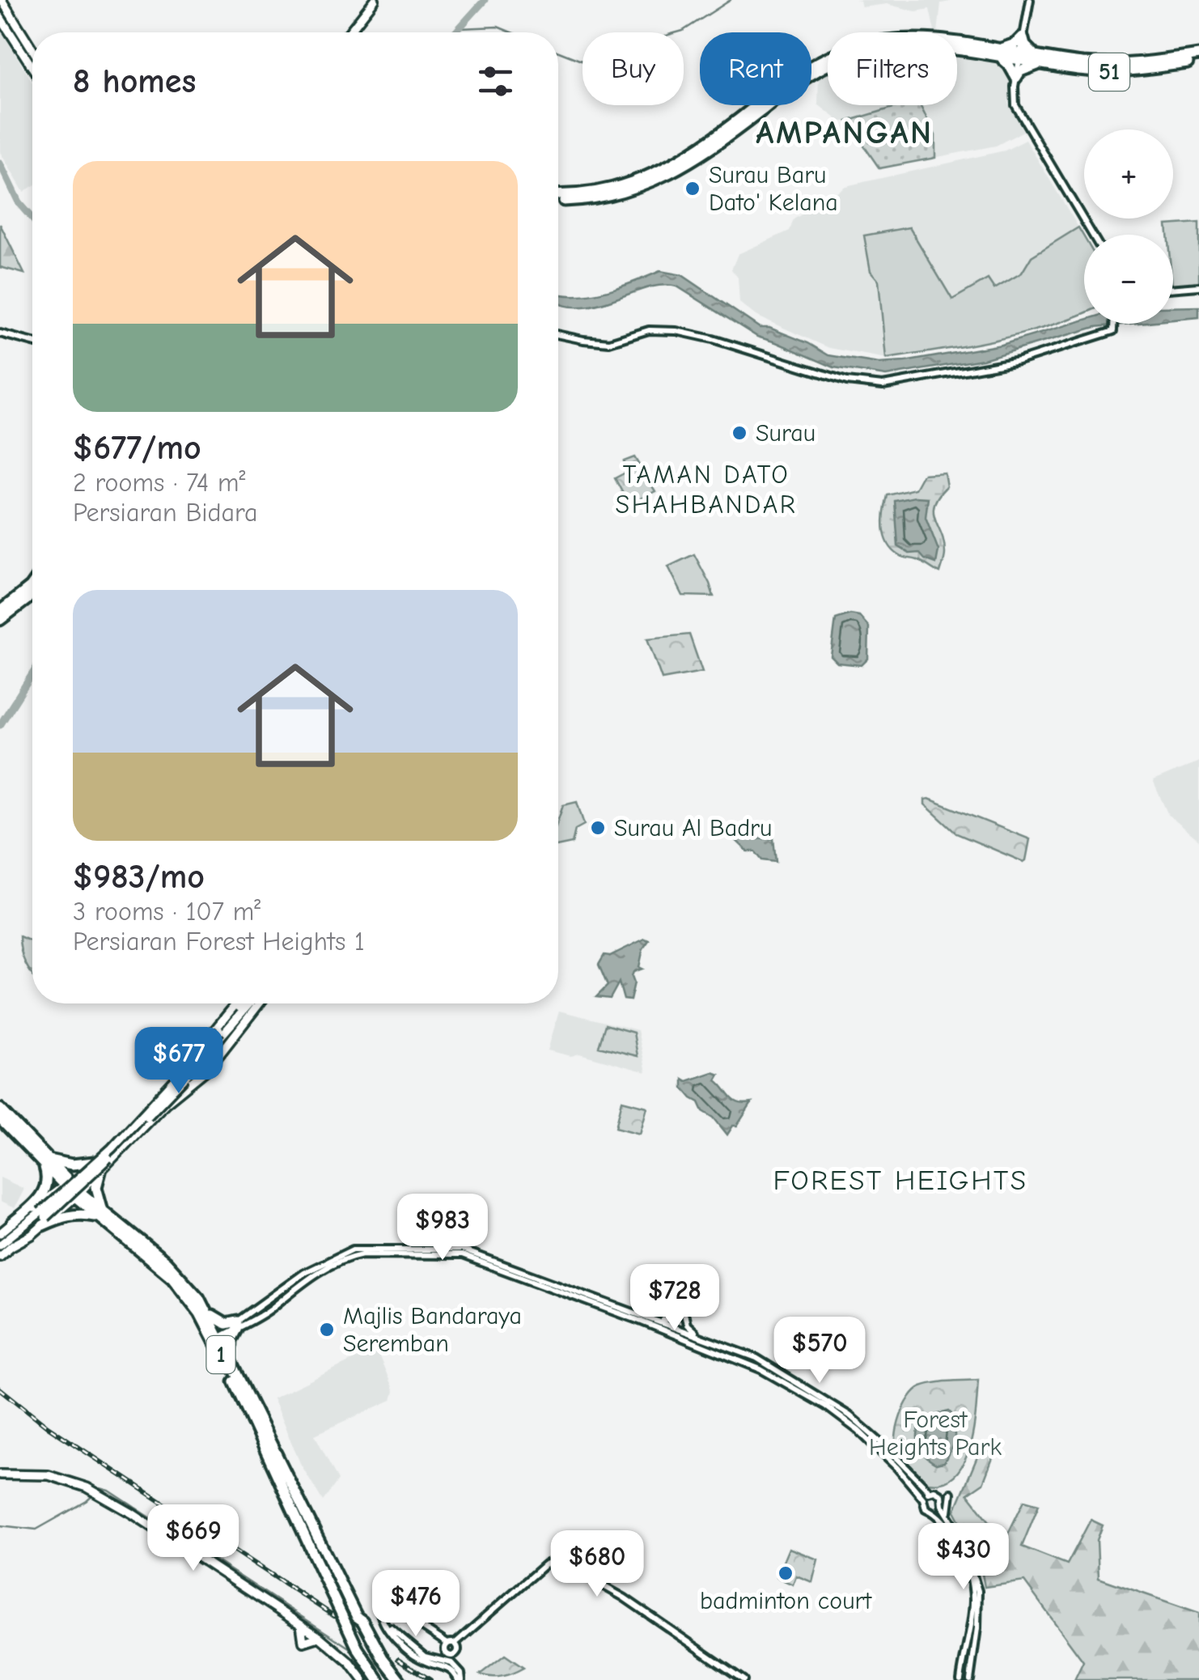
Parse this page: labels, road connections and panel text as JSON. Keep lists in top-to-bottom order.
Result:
{
  "streets": {
    "highway": ["51", "1"]
  },
  "districts": ["AMPANGAN", "TAMAN DATO SHAHBANDAR", "FOREST HEIGHTS"],
  "parks": ["Forest Heights Park"],
  "places": [
    "Surau Baru Dato' Kelana",
    "Surau",
    "Surau Al Badru",
    "Majlis Bandaraya Seremban",
    "badminton court"
  ],
  "page": {
    "chip": ["Buy", "Rent", "Filters"],
    "heading": "8 homes",
    "map_buttons": ["+", "−"],
    "list": [
      {
        "name": "$677/mo",
        "note": "2 rooms · 74 m² · Persiaran Bidara"
      },
      {
        "name": "$983/mo",
        "note": "3 rooms · 107 m² · Persiaran Forest Heights 1"
      }
    ],
    "price": [
      "$677",
      "$983",
      "$728",
      "$570",
      "$669",
      "$430",
      "$680",
      "$476"
    ]
  }
}
